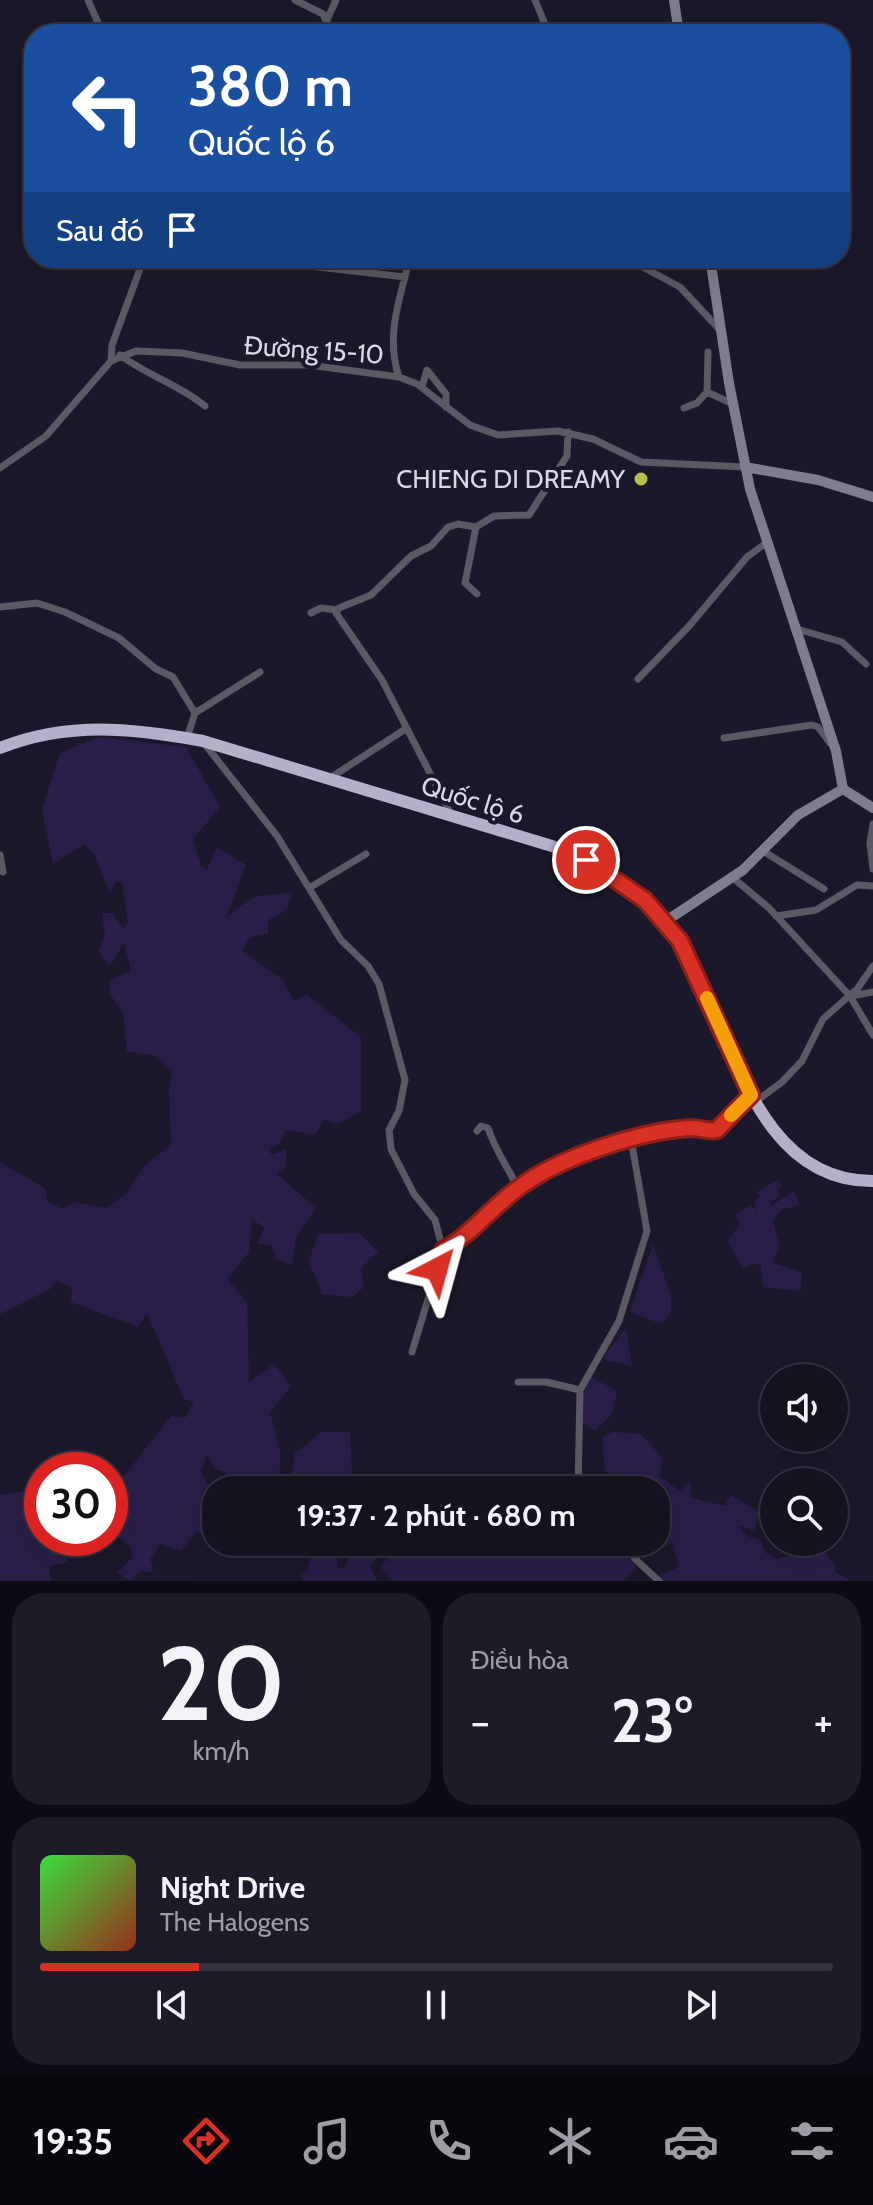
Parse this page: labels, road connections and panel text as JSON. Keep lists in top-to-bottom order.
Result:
{
  "streets": {
    "highway": ["Quốc lộ 6"],
    "street": ["Đường 15-10"]
  },
  "places": ["CHIENG DI DREAMY"],
  "page": {
    "turn": ["380 m", "Quốc lộ 6"],
    "then": "Sau đó",
    "limit": "30",
    "trip": "19:37 · 2 phút · 680 m",
    "tile": [
      ["20", "km/h"],
      "Điều hòa"
    ],
    "heat": ["−", "23°", "+"],
    "song": ["Night Drive", "The Halogens"],
    "tabs": "19:35"
  }
}
